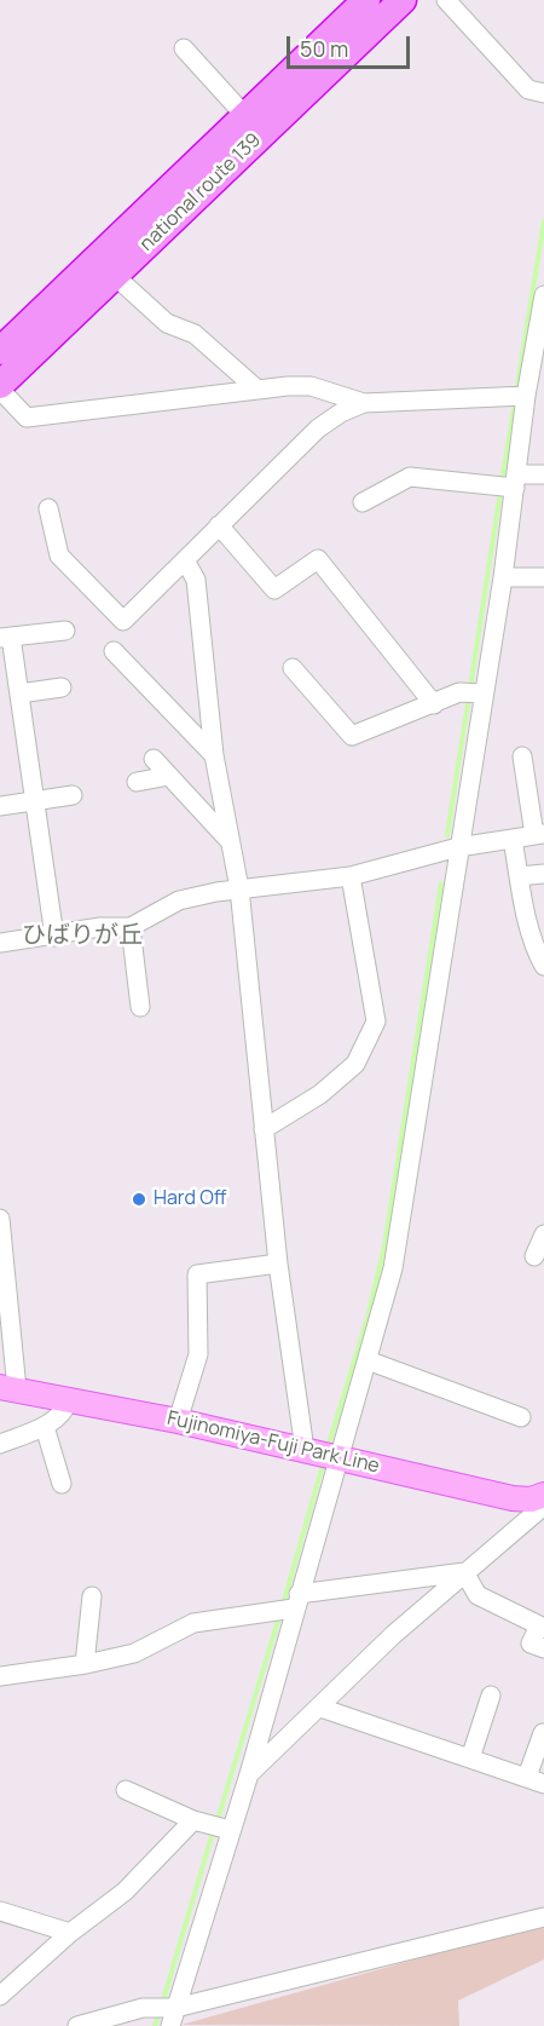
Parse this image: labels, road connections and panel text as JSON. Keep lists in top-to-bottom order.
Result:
{
  "streets": {
    "highway": ["national route 139"],
    "main road": ["Fujinomiya-Fuji Park Line"]
  },
  "districts": ["ひばりが丘"],
  "places": ["Hard Off"],
  "scale_bar": "50 m"
}
